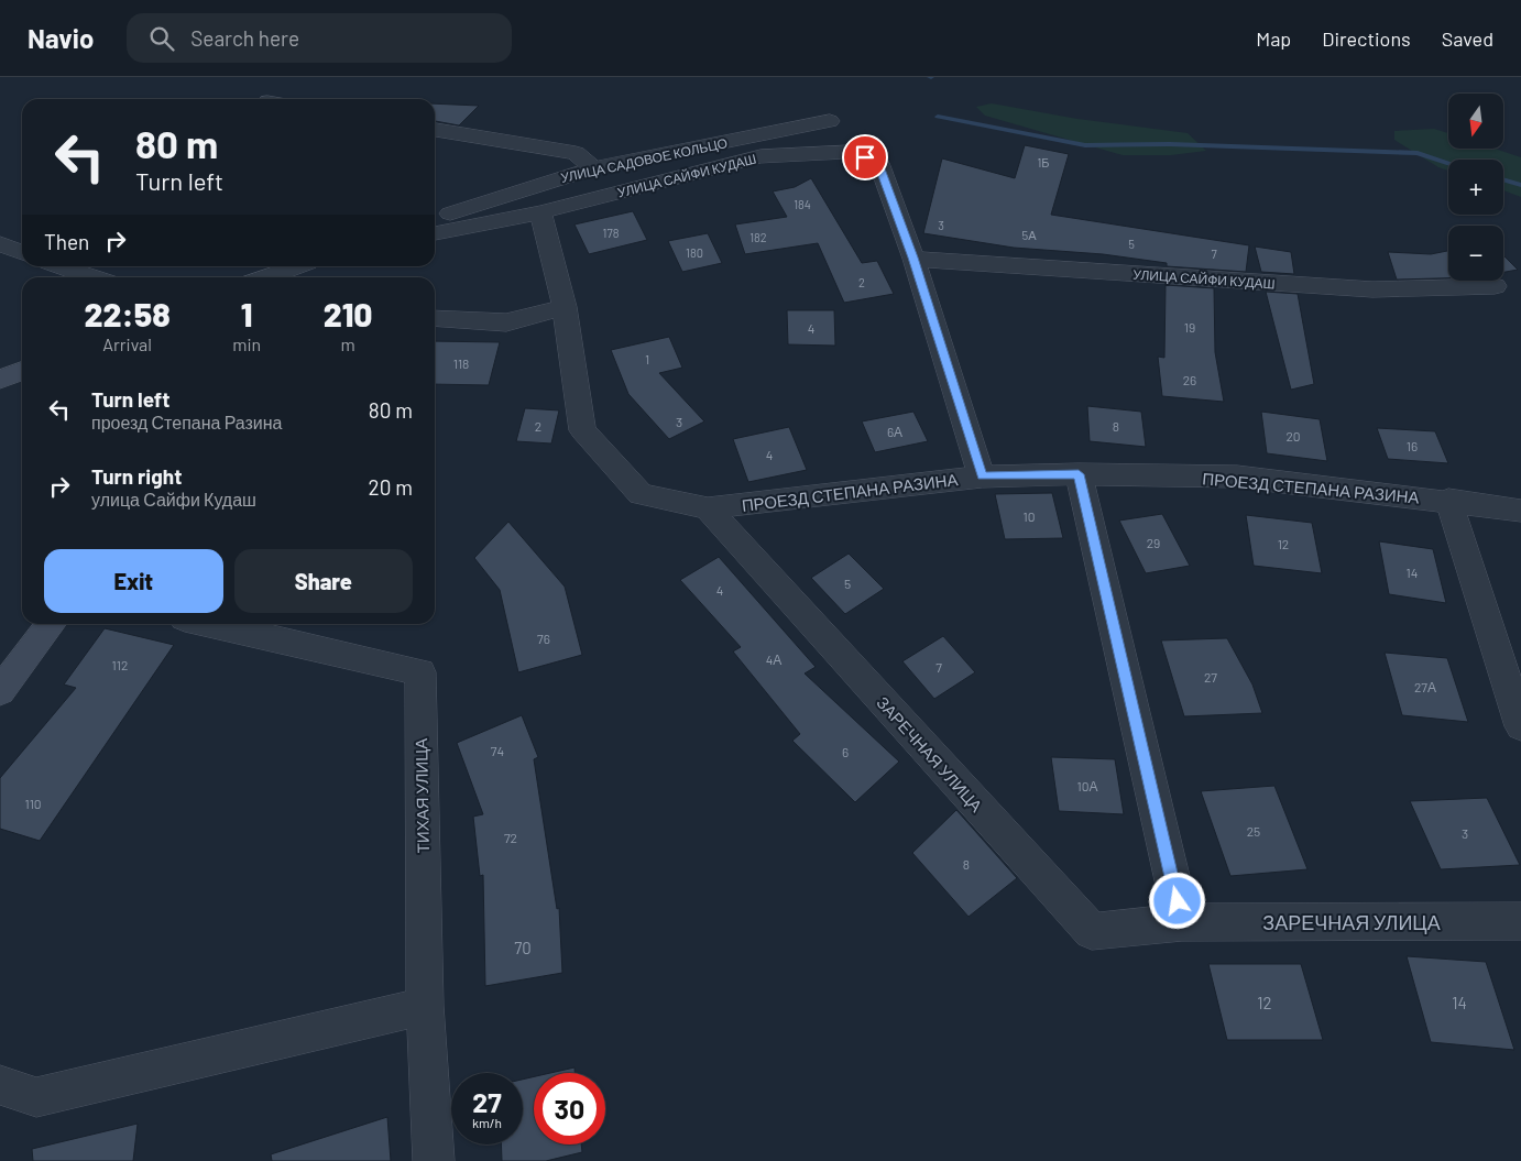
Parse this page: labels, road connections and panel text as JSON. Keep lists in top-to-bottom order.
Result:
{
  "streets": {
    "street": [
      "УЛИЦА САДОВОЕ КОЛЬЦО",
      "УЛИЦА САЙФИ КУДАШ",
      "ПРОЕЗД СТЕПАНА РАЗИНА",
      "ЗАРЕЧНАЯ УЛИЦА",
      "ТИХАЯ УЛИЦА"
    ]
  },
  "crossings": [
    ["УЛИЦА САЙФИ КУДАШ", "ПРОЕЗД СТЕПАНА РАЗИНА"],
    ["ПРОЕЗД СТЕПАНА РАЗИНА", "ЗАРЕЧНАЯ УЛИЦА"]
  ],
  "house_numbers": [
    "1Б",
    "184",
    "3",
    "178",
    "5А",
    "182",
    "5",
    "180",
    "7",
    "2",
    "19",
    "4",
    "1",
    "118",
    "26",
    "3",
    "2",
    "8",
    "6А",
    "20",
    "16",
    "4",
    "10",
    "29",
    "12",
    "14",
    "5",
    "4",
    "76",
    "4А",
    "112",
    "7",
    "27",
    "27А",
    "74",
    "6",
    "10А",
    "110",
    "25",
    "3",
    "72",
    "8",
    "70",
    "12",
    "14"
  ],
  "north": "bottom",
  "page": {
    "header": "Navio",
    "search": "Search here",
    "nav": ["Map", "Directions", "Saved"],
    "map_buttons": ["+", "−"],
    "turn": ["80 m", "Turn left"],
    "then": "Then",
    "eta": [
      "22:58",
      "Arrival",
      "1",
      "min",
      "210",
      "m"
    ],
    "list": [
      {
        "name": "Turn left",
        "note": "проезд Степана Разина",
        "value": "80 m"
      },
      {
        "name": "Turn right",
        "note": "улица Сайфи Кудаш",
        "value": "20 m"
      }
    ],
    "buttons": ["Exit", "Share"],
    "speed": "27 km/h",
    "limit": "30"
  }
}
